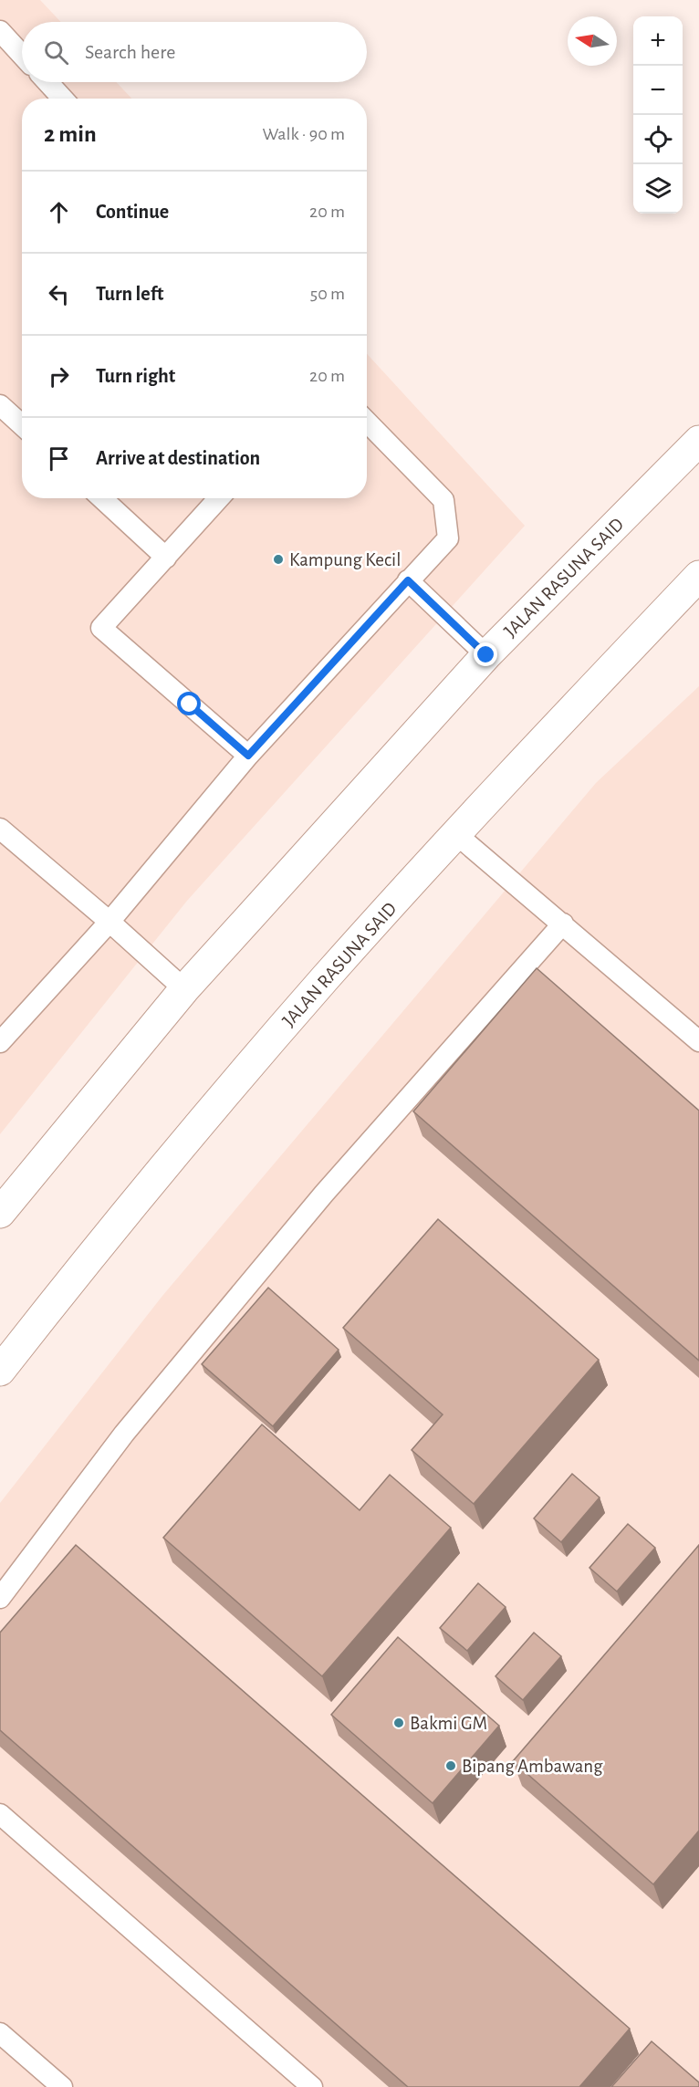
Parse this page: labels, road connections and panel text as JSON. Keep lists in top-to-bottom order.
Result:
{
  "streets": {
    "street": ["JALAN RASUNA SAID"]
  },
  "places": ["Kampung Kecil", "Bakmi GM", "Bipang Ambawang"],
  "north": "left",
  "page": {
    "map_buttons": ["+", "−"],
    "search": "Search here",
    "heading": ["2 min", "Walk · 90 m"],
    "list": [
      ["Continue", "20 m"],
      ["Turn left", "50 m"],
      ["Turn right", "20 m"],
      "Arrive at destination"
    ]
  }
}
